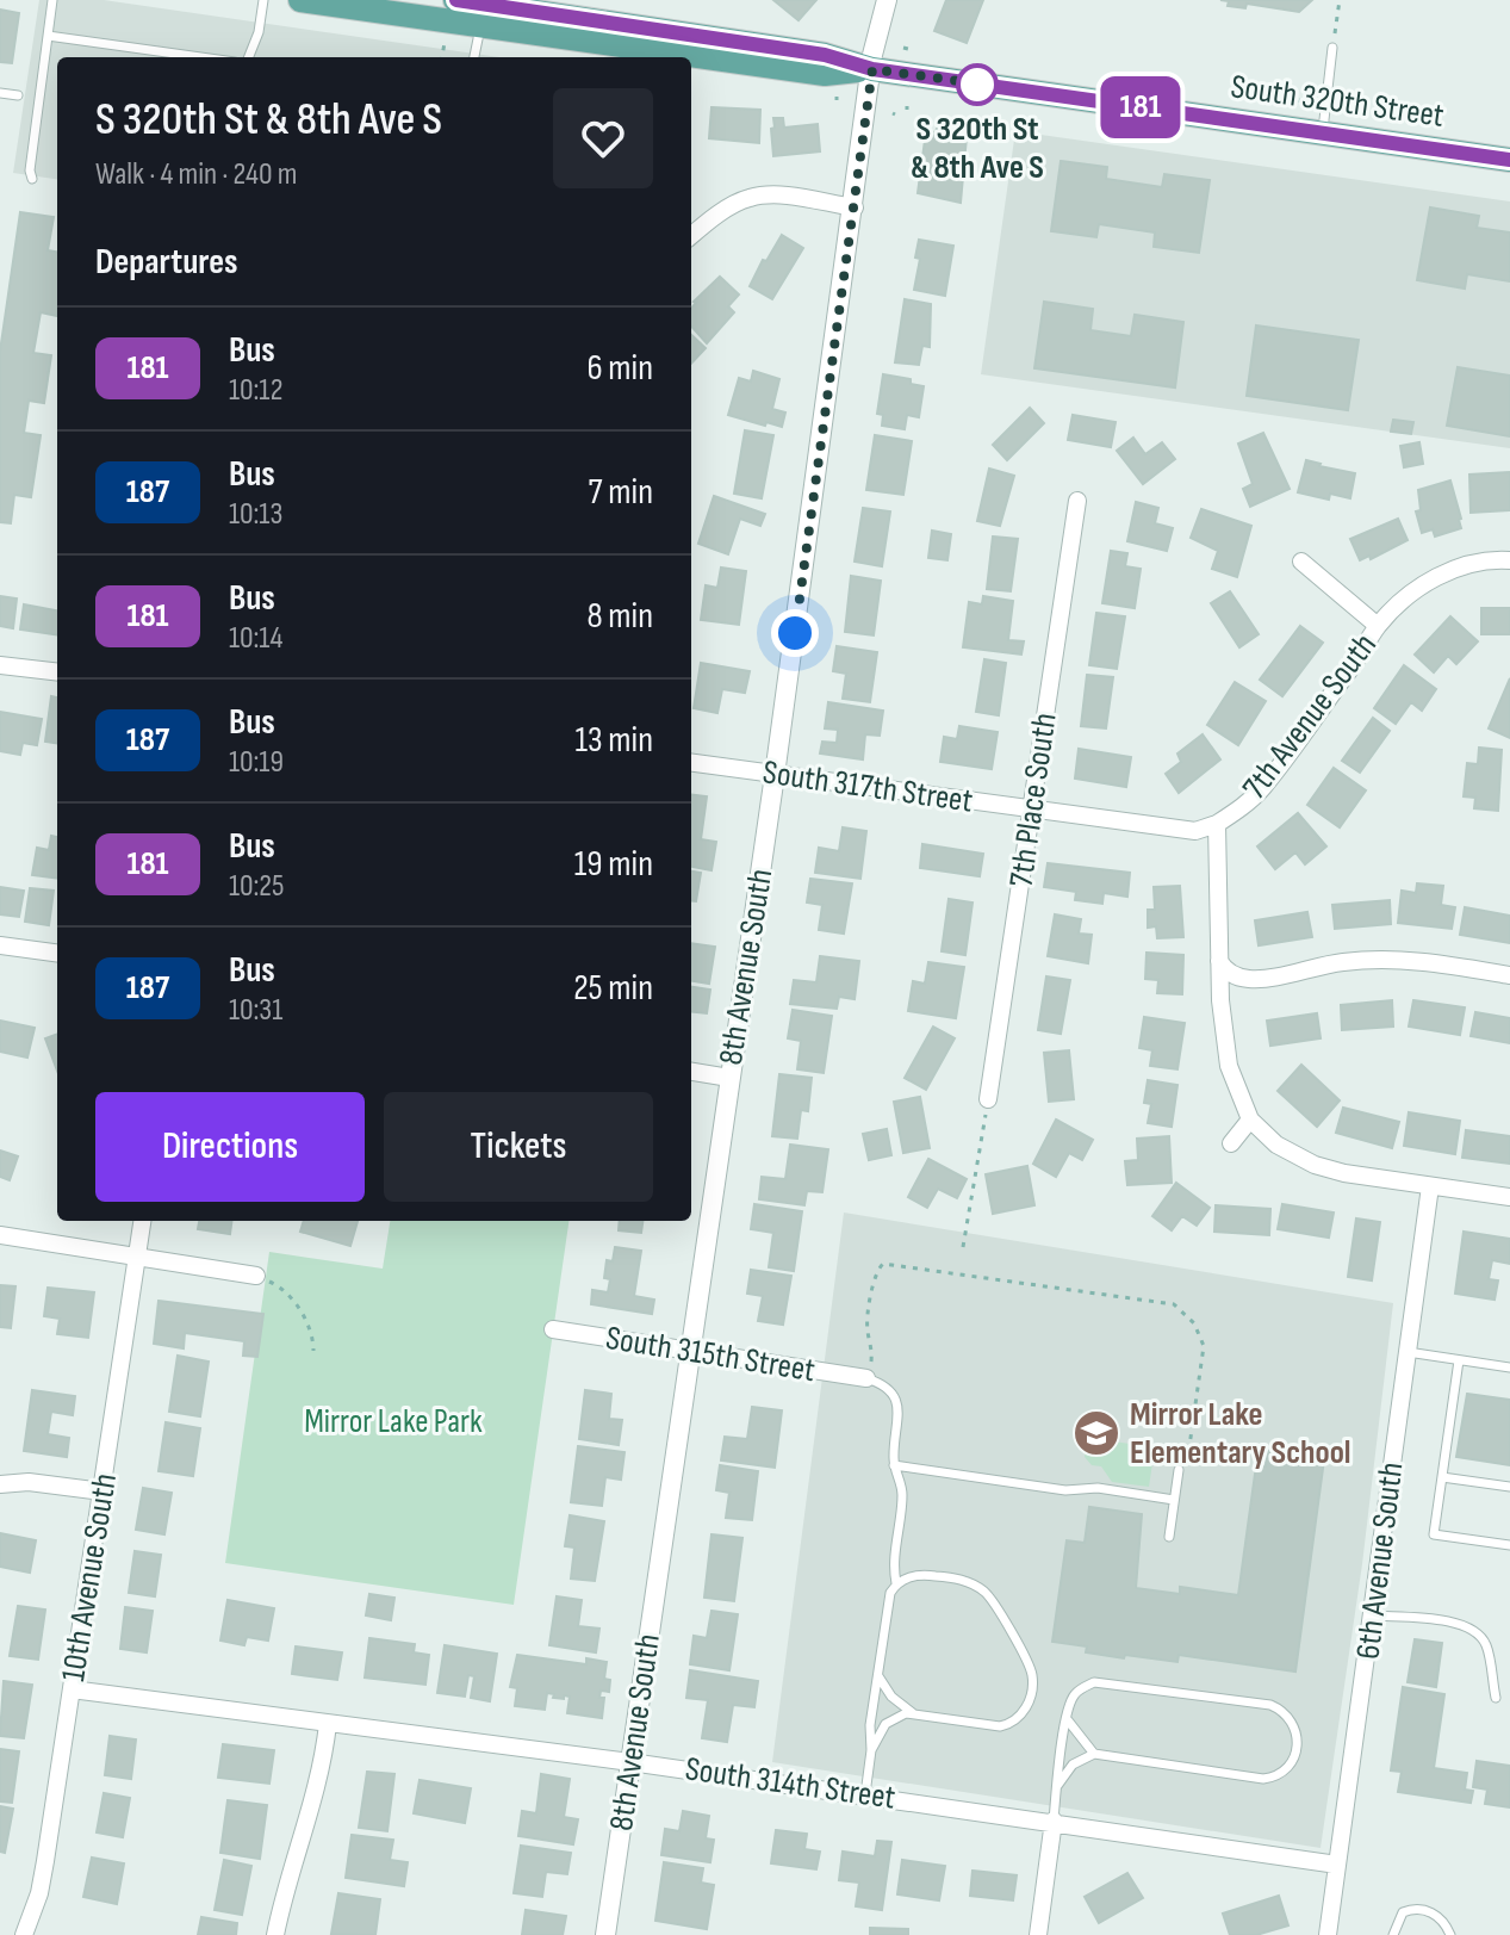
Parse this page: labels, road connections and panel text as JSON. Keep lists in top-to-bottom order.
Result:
{
  "streets": {
    "main road": ["South 320th Street"],
    "street": [
      "7th Avenue South",
      "South 317th Street",
      "7th Place South",
      "8th Avenue South",
      "South 315th Street",
      "6th Avenue South",
      "10th Avenue South",
      "South 314th Street"
    ]
  },
  "crossings": [
    ["South 320th Street", "8th Avenue South"],
    ["7th Avenue South", "South 317th Street"],
    ["7th Avenue South", "6th Avenue South"],
    ["South 317th Street", "7th Place South"],
    ["South 317th Street", "8th Avenue South"],
    ["8th Avenue South", "South 315th Street"],
    ["8th Avenue South", "South 314th Street"],
    ["6th Avenue South", "South 314th Street"],
    ["10th Avenue South", "South 314th Street"]
  ],
  "parks": ["Mirror Lake Park"],
  "places": {
    "other": ["S 320th St & 8th Ave S"],
    "school or university": ["Mirror Lake Elementary School"]
  },
  "lines": ["bus line 181"],
  "page": {
    "on_map": "181",
    "heading": [
      ["S 320th St & 8th Ave S", "Walk · 4 min · 240 m"],
      "Departures"
    ],
    "list": [
      {
        "mark": "181",
        "name": "Bus",
        "note": "10:12",
        "value": "6 min"
      },
      {
        "mark": "187",
        "name": "Bus",
        "note": "10:13",
        "value": "7 min"
      },
      {
        "mark": "181",
        "name": "Bus",
        "note": "10:14",
        "value": "8 min"
      },
      {
        "mark": "187",
        "name": "Bus",
        "note": "10:19",
        "value": "13 min"
      },
      {
        "mark": "181",
        "name": "Bus",
        "note": "10:25",
        "value": "19 min"
      },
      {
        "mark": "187",
        "name": "Bus",
        "note": "10:31",
        "value": "25 min"
      }
    ],
    "buttons": ["Directions", "Tickets"]
  }
}
